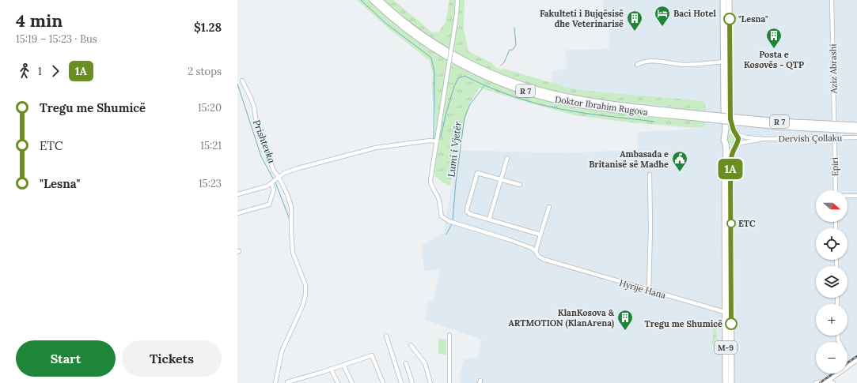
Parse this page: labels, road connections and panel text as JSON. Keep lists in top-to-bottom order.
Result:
{
  "streets": {
    "highway": ["R 7", "Doktor Ibrahim Rugova", "M-9"],
    "street": [
      "Aziz Abrashi",
      "Dervish Çollaku",
      "Epiri",
      "Hyrije Hana"
    ]
  },
  "crossings": [
    ["Aziz Abrashi", "Dervish Çollaku"],
    ["Aziz Abrashi", "Epiri"],
    ["Dervish Çollaku", "Epiri"],
    ["Hyrije Hana", "M-9"]
  ],
  "water": ["Prishtevka", "Lumi i Vjetër"],
  "places": {
    "other": ["\"Lesna\"", "ETC", "Tregu me Shumicë"],
    "hotel": ["Baci Hotel"],
    "building": ["Fakulteti i Bujqësisë dhe Veterinarisë", "Posta e Kosovës - QTP", "KlanKosova & ARTMOTION (KlanArena)"],
    "public building": ["Ambasada e Britanisë së Madhe"]
  },
  "lines": ["bus line 1A"],
  "north": "right",
  "page": {
    "heading": ["4 min", "15:19 – 15:23 · Bus", "$1.28"],
    "on_map": "1A",
    "legs": ["1", "1A", "2 stops"],
    "list": [
      {
        "name": "Tregu me Shumicë",
        "value": "15:20"
      },
      {
        "name": "ETC",
        "value": "15:21"
      },
      {
        "name": "\"Lesna\"",
        "value": "15:23"
      }
    ],
    "map_buttons": ["+", "−"],
    "buttons": ["Start", "Tickets"]
  }
}
